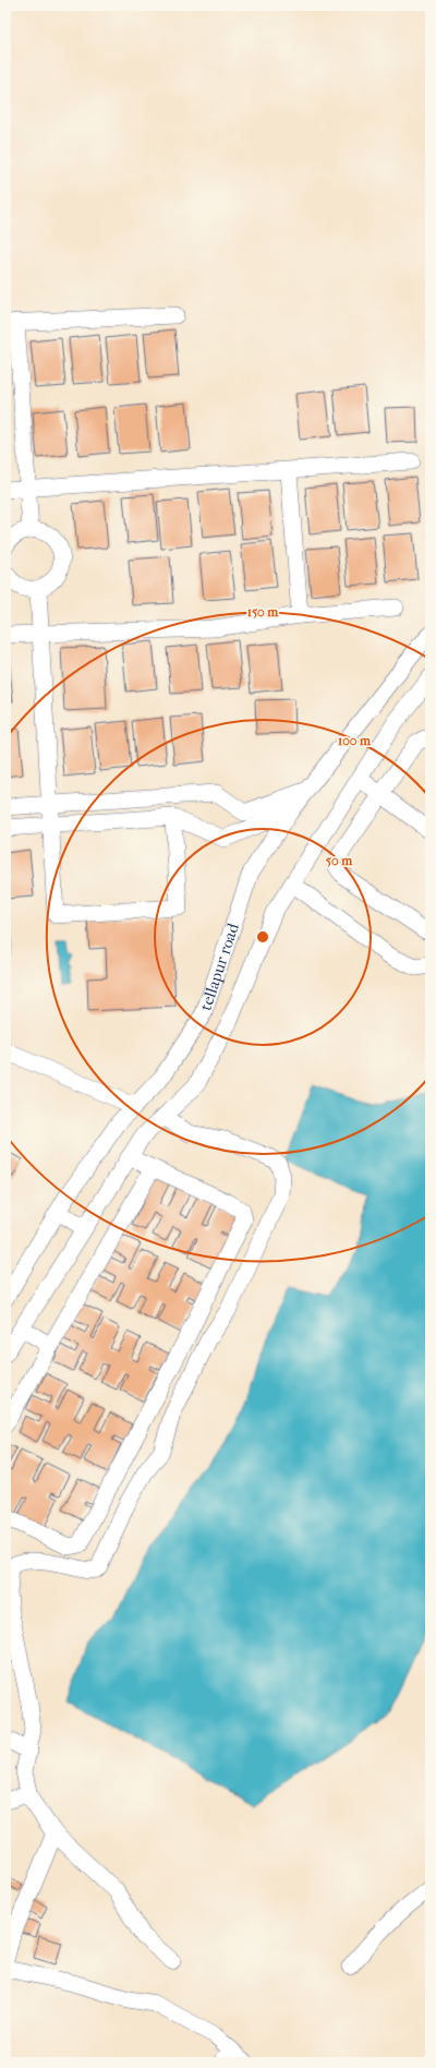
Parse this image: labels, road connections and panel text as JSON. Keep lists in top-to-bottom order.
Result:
{
  "streets": {
    "street": ["tellapur road"]
  },
  "rings": ["150 m", "100 m", "50 m"]
}
